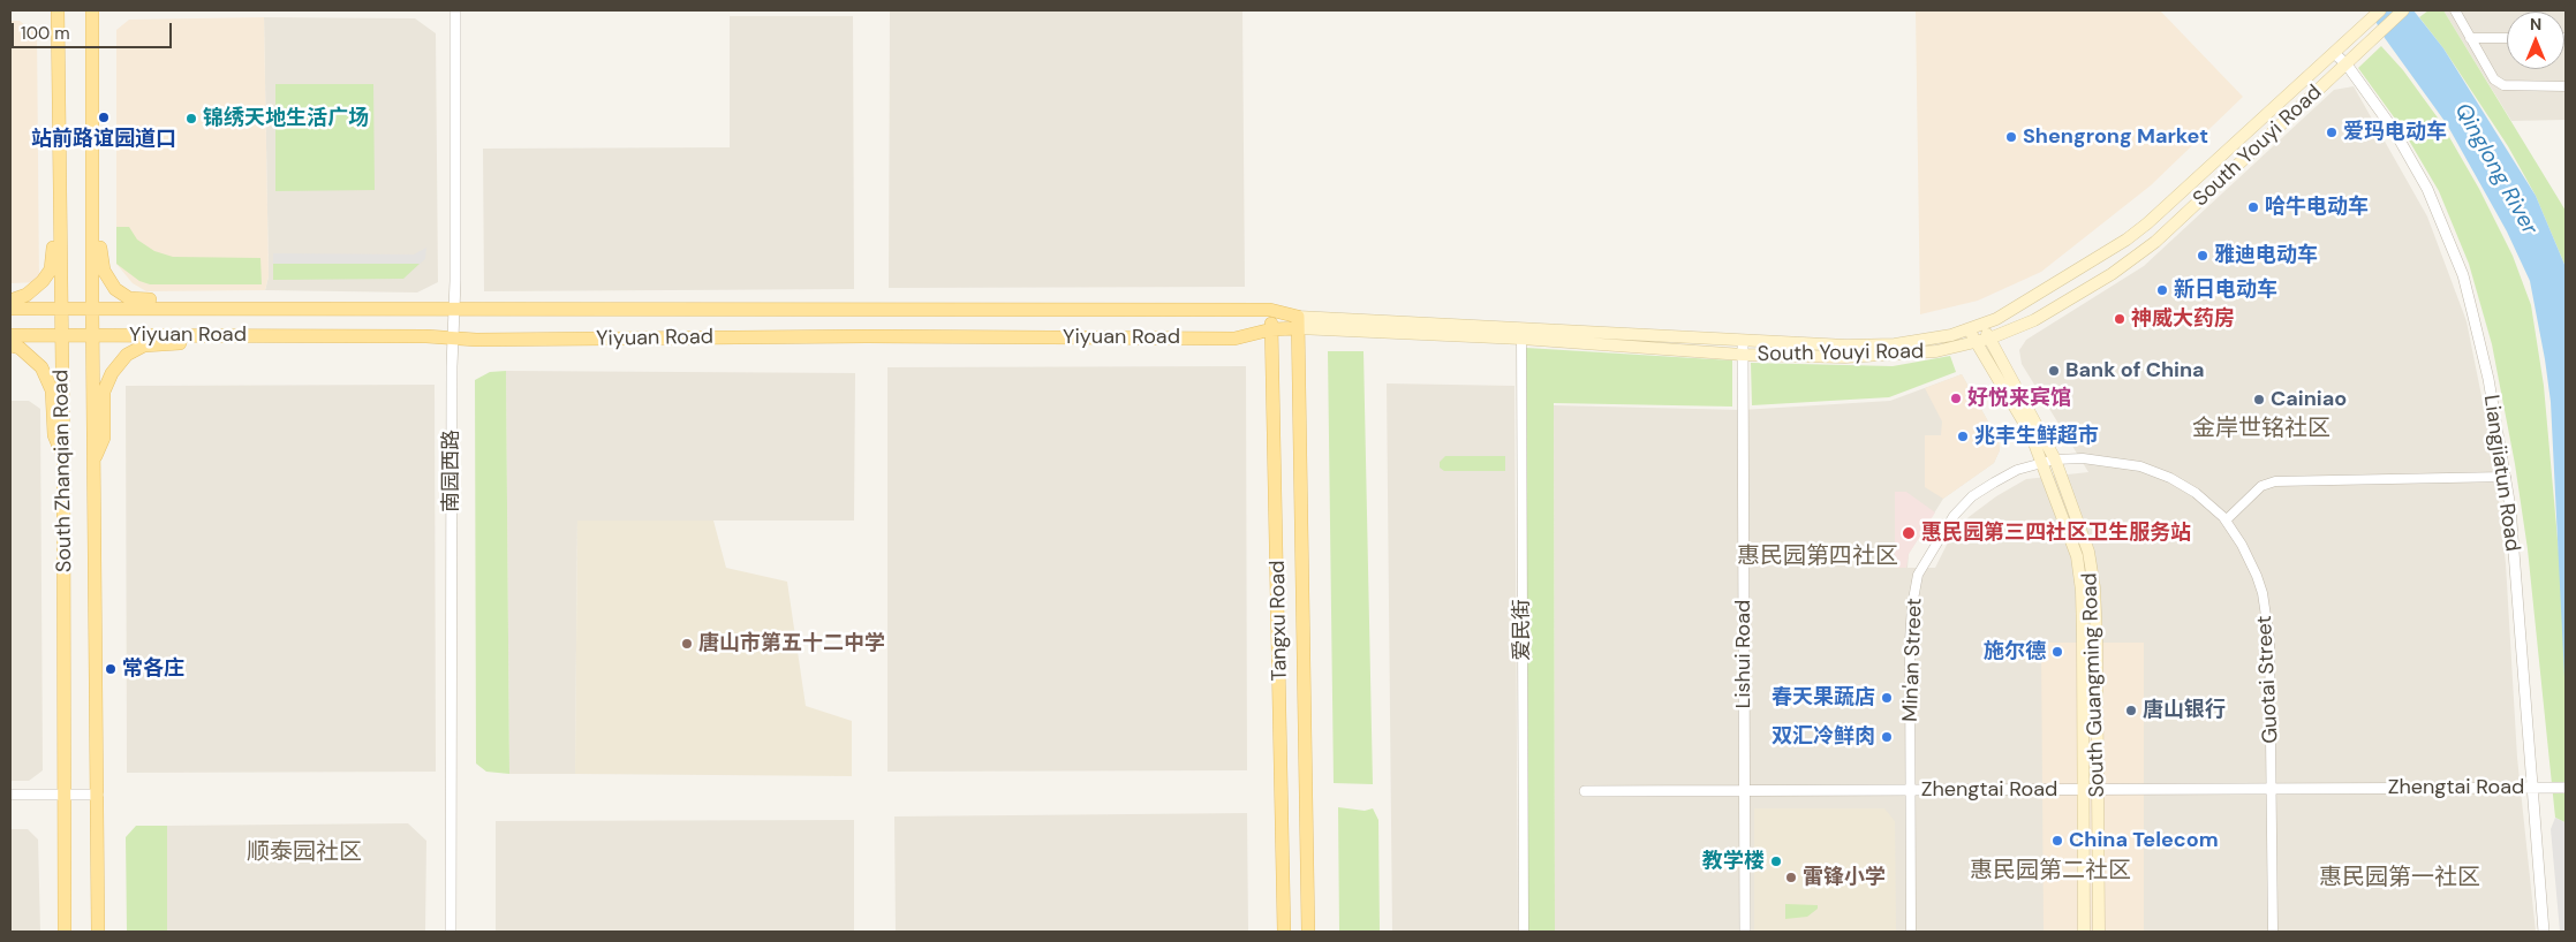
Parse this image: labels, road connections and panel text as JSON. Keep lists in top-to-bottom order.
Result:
{
  "streets": {
    "main road": [
      "South Youyi Road",
      "Yiyuan Road",
      "South Zhanqian Road",
      "Tangxu Road",
      "South Guangming Road"
    ],
    "street": [
      "南园西路",
      "Liangjiatun Road",
      "爱民街",
      "Lishui Road",
      "Min'an Street",
      "Guotai Street",
      "Zhengtai Road"
    ]
  },
  "crossings": [
    ["South Youyi Road", "Yiyuan Road"],
    ["South Youyi Road", "Liangjiatun Road"],
    ["South Youyi Road", "Tangxu Road"],
    ["South Youyi Road", "爱民街"],
    ["South Youyi Road", "Lishui Road"],
    ["South Youyi Road", "South Guangming Road"],
    ["Yiyuan Road", "South Zhanqian Road"],
    ["Yiyuan Road", "南园西路"],
    ["Yiyuan Road", "Tangxu Road"],
    ["Liangjiatun Road", "Zhengtai Road"],
    ["Lishui Road", "Zhengtai Road"],
    ["Min'an Street", "Guotai Street"],
    ["Min'an Street", "South Guangming Road"],
    ["Min'an Street", "Zhengtai Road"],
    ["Guotai Street", "South Guangming Road"],
    ["Guotai Street", "Zhengtai Road"],
    ["South Guangming Road", "Zhengtai Road"]
  ],
  "districts": [
    "金岸世铭社区",
    "惠民园第四社区",
    "顺泰园社区",
    "惠民园第二社区",
    "惠民园第一社区"
  ],
  "water": ["Qinglong River"],
  "places": [
    "站前路谊园道口",
    "锦绣天地生活广场",
    "爱玛电动车",
    "Shengrong Market",
    "哈牛电动车",
    "雅迪电动车",
    "新日电动车",
    "神威大药房",
    "Bank of China",
    "好悦来宾馆",
    "Cainiao",
    "兆丰生鲜超市",
    "惠民园第三四社区卫生服务站",
    "唐山市第五十二中学",
    "施尔德",
    "常各庄",
    "春天果蔬店",
    "唐山银行",
    "双汇冷鲜肉",
    "China Telecom",
    "教学楼",
    "雷锋小学"
  ],
  "scale_bar": "100 m",
  "north": "top"
}
